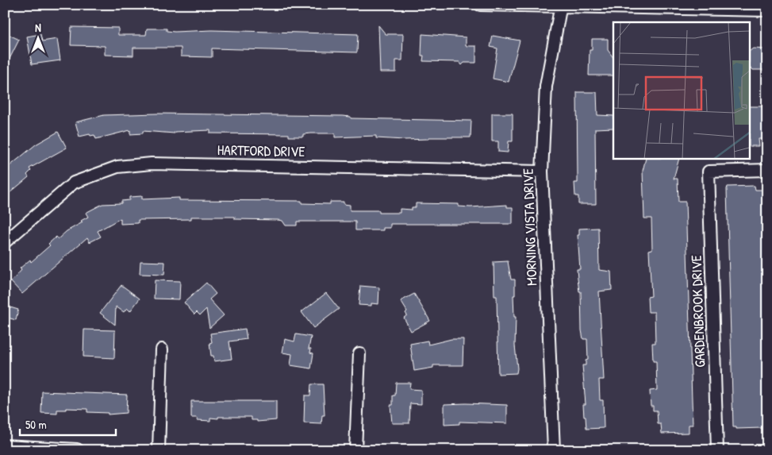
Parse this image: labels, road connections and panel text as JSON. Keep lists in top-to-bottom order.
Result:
{
  "streets": {
    "street": ["HARTFORD DRIVE", "MORNING VISTA DRIVE", "GARDENBROOK DRIVE"]
  },
  "crossings": [
    ["HARTFORD DRIVE", "MORNING VISTA DRIVE"]
  ],
  "scale_bar": "50 m",
  "north": "top"
}
